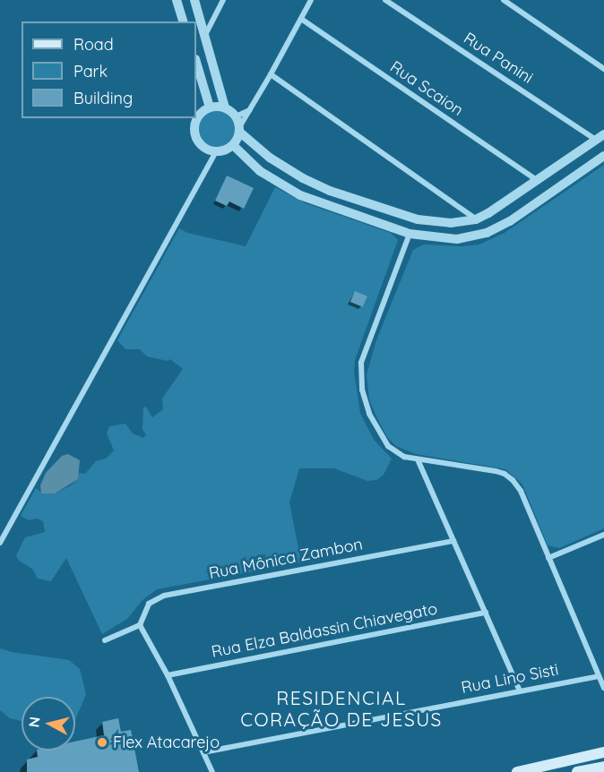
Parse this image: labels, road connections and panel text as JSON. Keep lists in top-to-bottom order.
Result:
{
  "streets": {
    "street": [
      "Rua Panini",
      "Rua Scaion",
      "Rua Mônica Zambon",
      "Rua Elza Baldassin Chiavegato",
      "Rua Lino Sisti"
    ]
  },
  "districts": ["RESIDENCIAL CORAÇÃO DE JESUS"],
  "places": ["Flex Atacarejo"],
  "legend": ["Road", "Park", "Building"],
  "north": "left"
}
